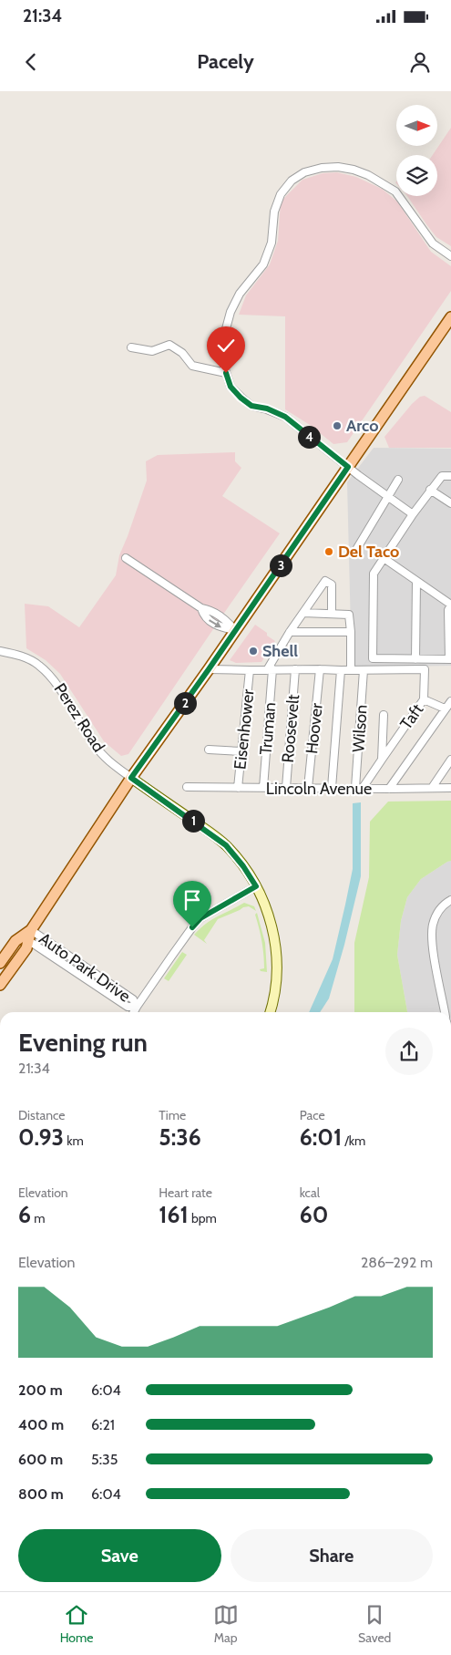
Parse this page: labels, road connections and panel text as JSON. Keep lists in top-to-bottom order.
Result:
{
  "streets": {
    "main road": ["Perez Road"],
    "street": [
      "Taft",
      "Truman",
      "Roosevelt",
      "Hoover",
      "Wilson",
      "Eisenhower",
      "Lincoln Avenue",
      "Auto Park Drive"
    ]
  },
  "crossings": [
    ["Taft", "Wilson"],
    ["Taft", "Lincoln Avenue"],
    ["Truman", "Lincoln Avenue"],
    ["Roosevelt", "Lincoln Avenue"],
    ["Hoover", "Lincoln Avenue"],
    ["Wilson", "Lincoln Avenue"],
    ["Eisenhower", "Lincoln Avenue"]
  ],
  "places": ["Arco", "Del Taco", "Shell"],
  "north": "right",
  "page": {
    "status": "21:34",
    "header": "Pacely",
    "pins": [
      "4",
      "3",
      "2",
      "1"
    ],
    "heading": ["Evening run", "21:34"],
    "stats": [
      ["Distance", "0.93 km"],
      ["Time", "5:36"],
      ["Pace", "6:01 /km"],
      ["Elevation", "6 m"],
      ["Heart rate", "161 bpm"],
      ["kcal", "60"]
    ],
    "chart": ["Elevation", "286–292 m"],
    "list": [
      {
        "name": "200 m",
        "note": "6:04"
      },
      {
        "name": "400 m",
        "note": "6:21"
      },
      {
        "name": "600 m",
        "note": "5:35"
      },
      {
        "name": "800 m",
        "note": "6:04"
      }
    ],
    "buttons": ["Save", "Share"],
    "tabs": ["Home", "Map", "Saved"]
  }
}
